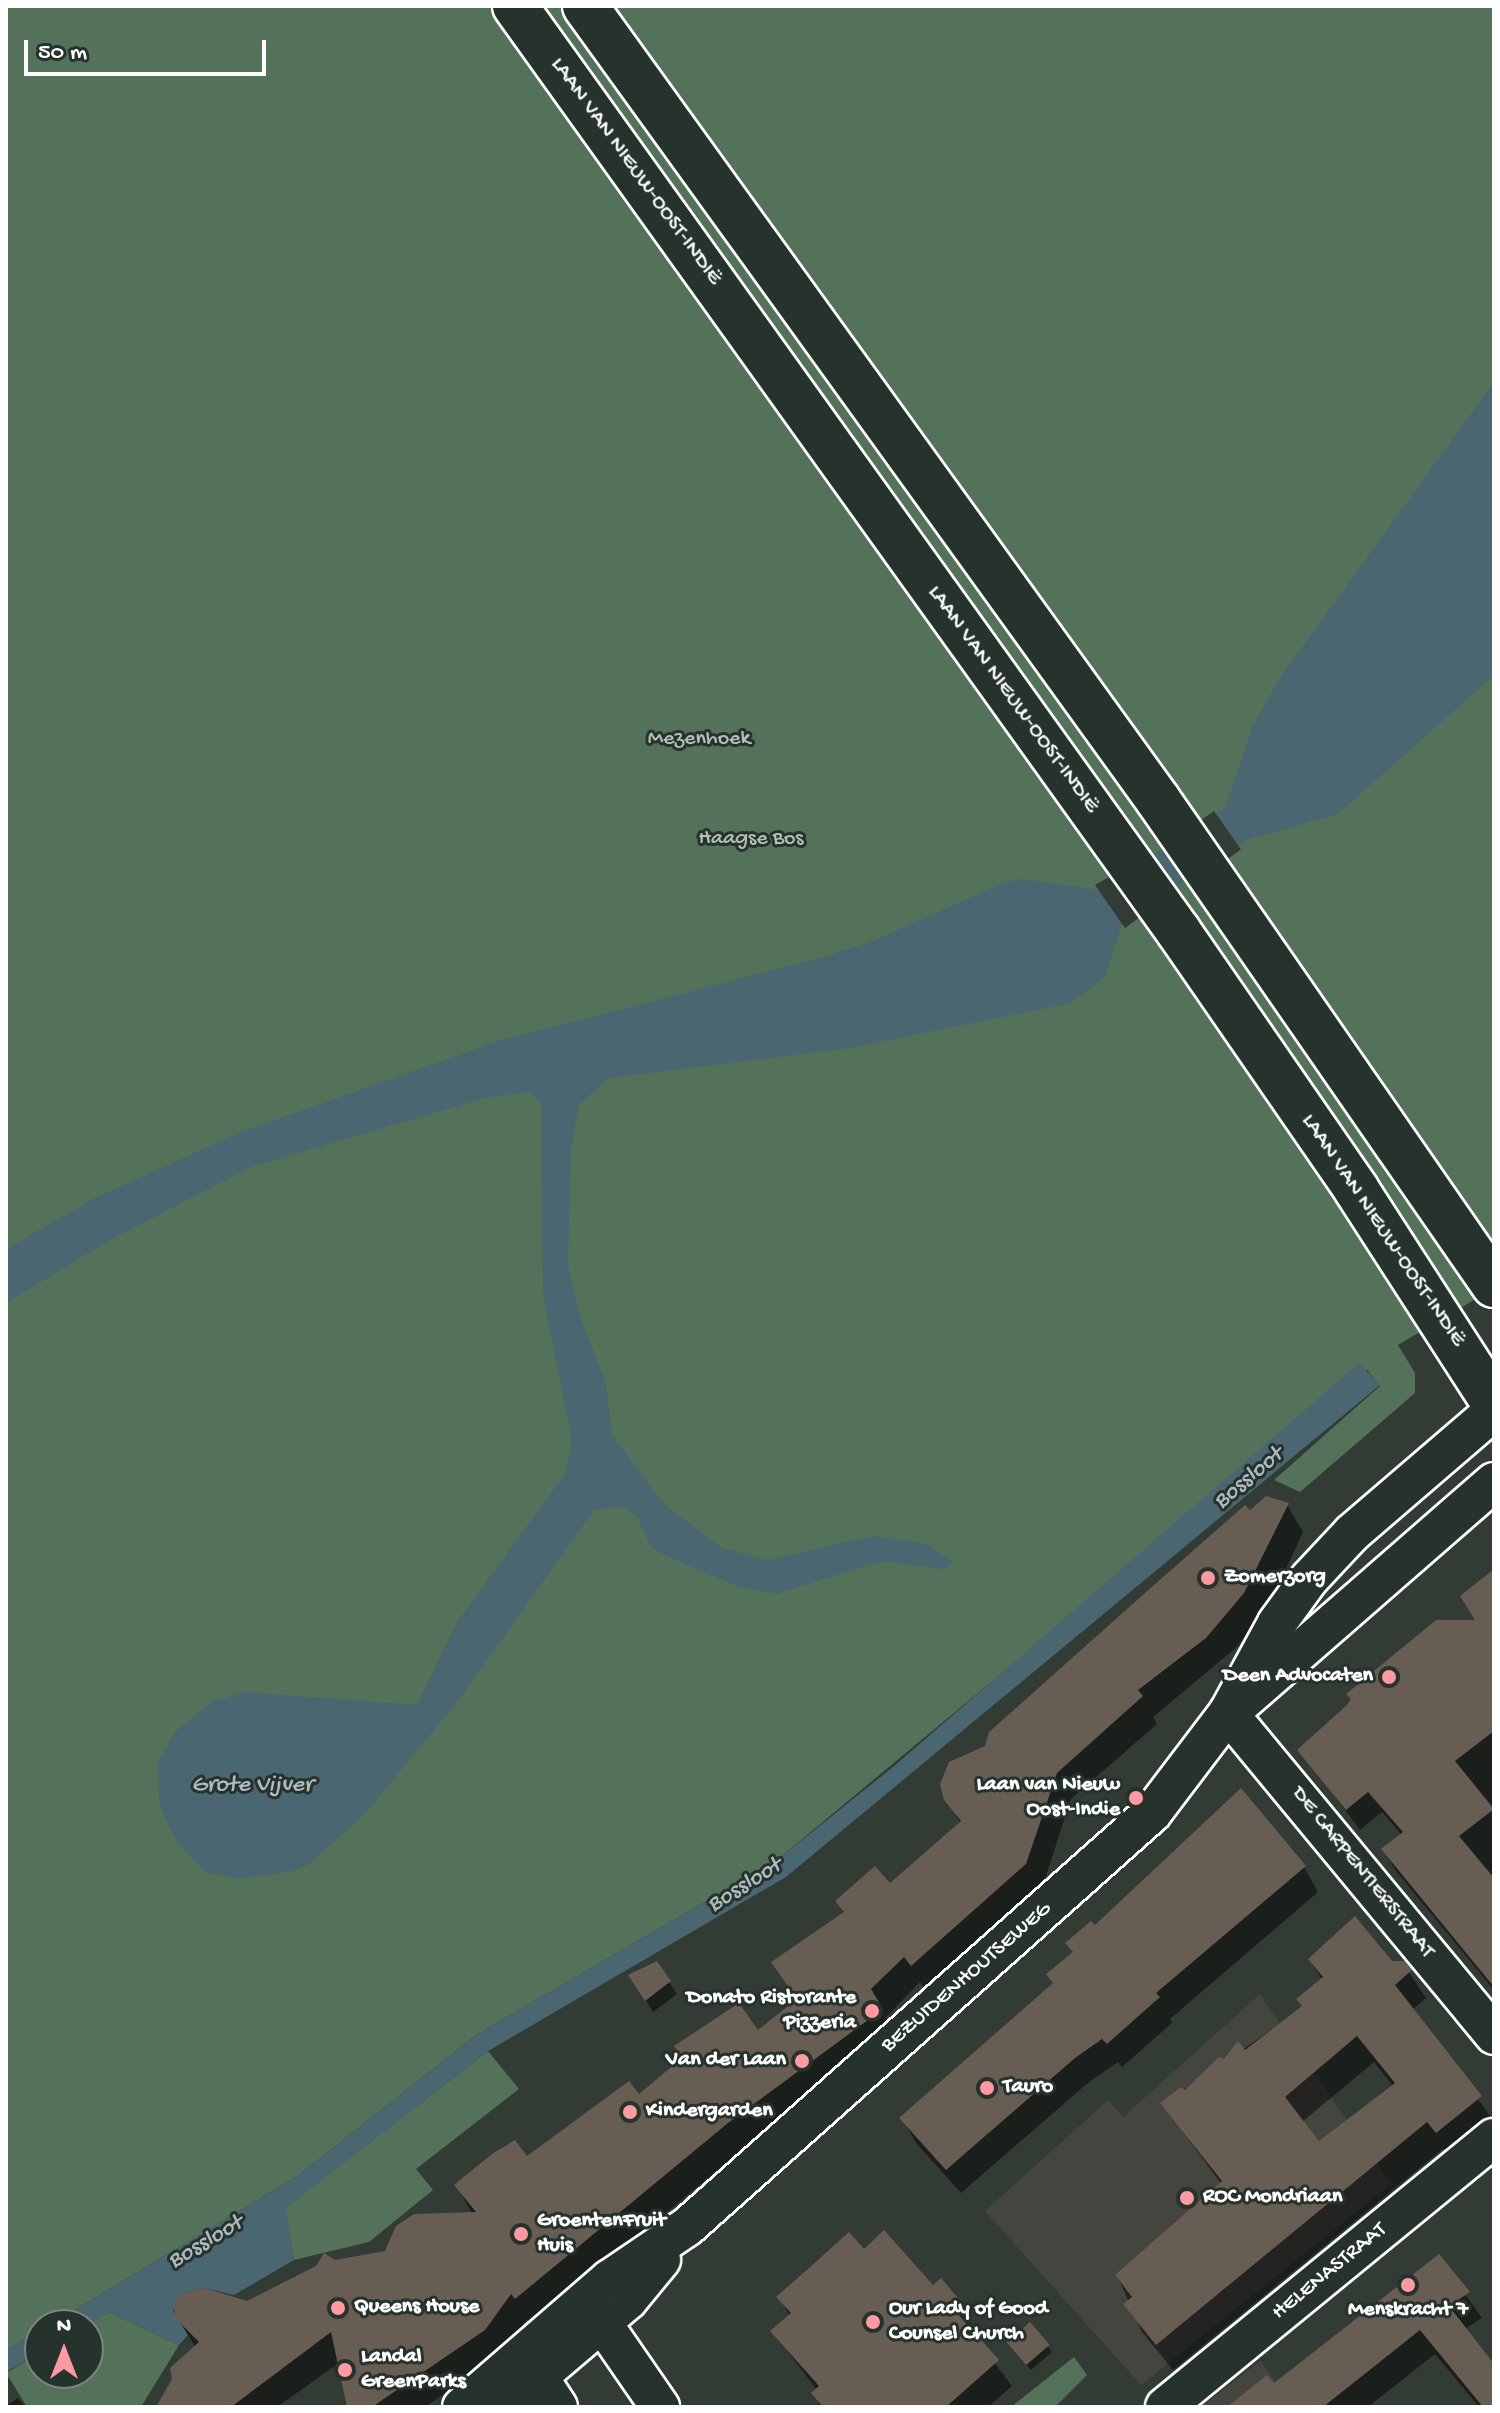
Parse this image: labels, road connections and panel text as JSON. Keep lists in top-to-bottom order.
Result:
{
  "streets": {
    "main road": ["LAAN VAN NIEUW-OOST-INDIË"],
    "street": ["DE CARPENTIERSTRAAT", "BEZUIDENHOUTSEWEG", "HELENASTRAAT"]
  },
  "crossings": [
    ["DE CARPENTIERSTRAAT", "BEZUIDENHOUTSEWEG"]
  ],
  "water": ["Bossloot", "Grote Vijver"],
  "parks": ["Mezenhoek", "Haagse Bos"],
  "places": [
    "Zomerzorg",
    "Deen Advocaten",
    "Laan van Nieuw Oost-Indie",
    "Donato Ristorante Pizzeria",
    "Van der Laan",
    "Tauro",
    "Kindergarden",
    "ROC Mondriaan",
    "GroentenFruit Huis",
    "Menskracht 7",
    "Queens House",
    "Our Lady of Good Counsel Church",
    "Landal GreenParks"
  ],
  "scale_bar": "50 m",
  "north": "top"
}
